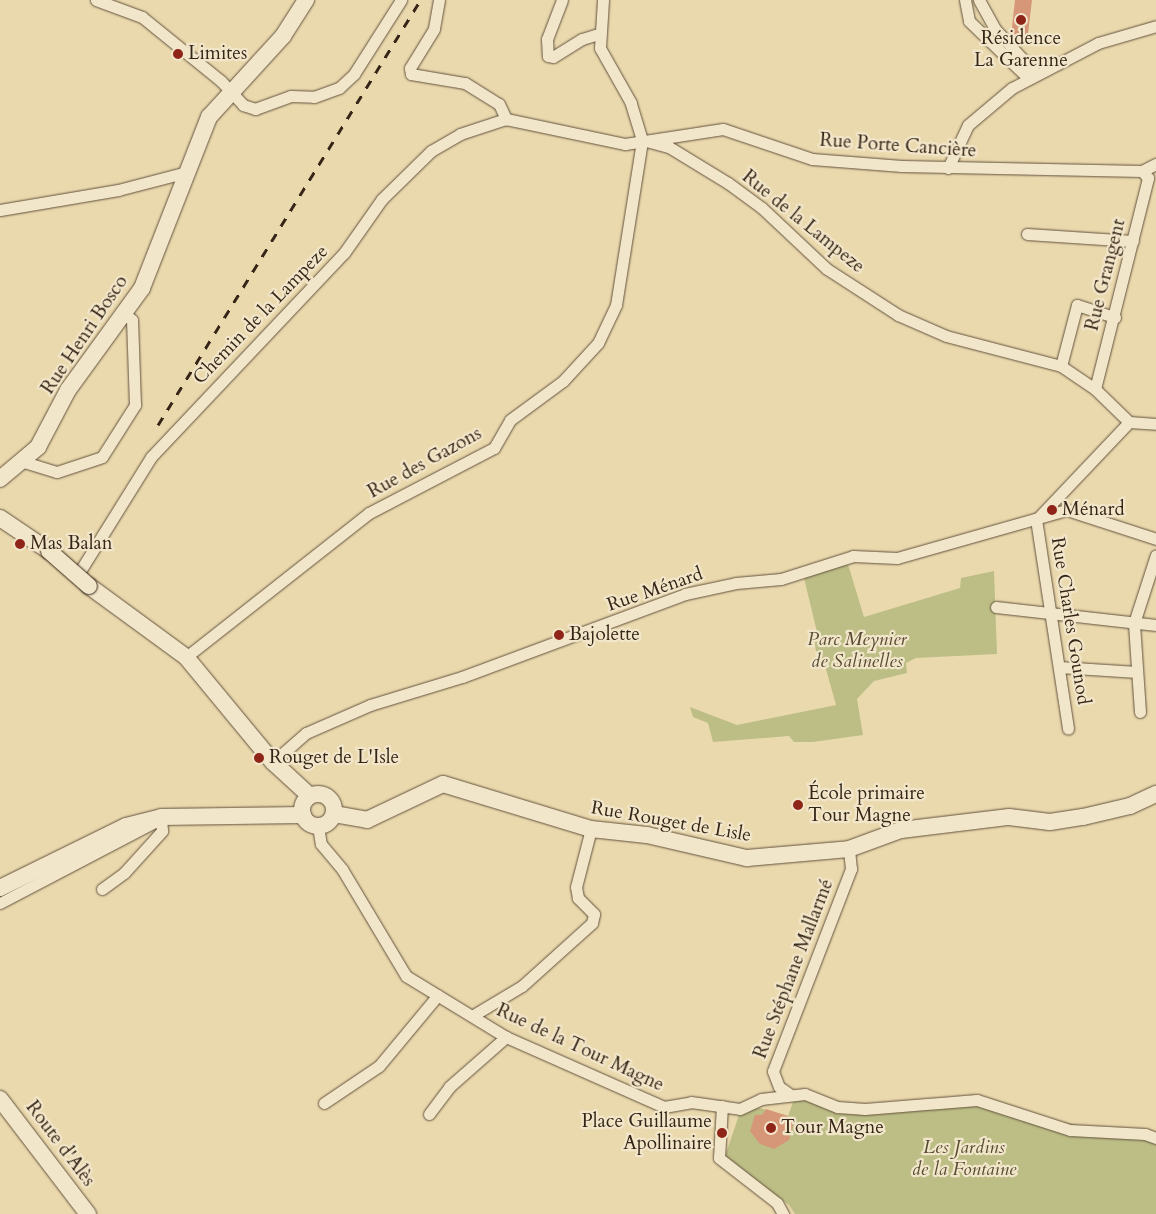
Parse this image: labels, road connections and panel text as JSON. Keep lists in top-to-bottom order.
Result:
{
  "streets": {
    "street": [
      "Rue Porte Cancière",
      "Rue de la Lampeze",
      "Rue Grangent",
      "Chemin de la Lampeze",
      "Rue Henri Bosco",
      "Rue des Gazons",
      "Rue Ménard",
      "Rue Charles Gounod",
      "Rue Rouget de Lisle",
      "Rue Stéphane Mallarmé",
      "Rue de la Tour Magne",
      "Route d'Alès"
    ]
  },
  "crossings": [
    ["Rue Porte Cancière", "Rue de la Lampeze"],
    ["Rue Porte Cancière", "Rue Grangent"],
    ["Rue Porte Cancière", "Chemin de la Lampeze"],
    ["Rue Porte Cancière", "Rue des Gazons"],
    ["Rue de la Lampeze", "Rue Grangent"],
    ["Rue de la Lampeze", "Rue des Gazons"],
    ["Rue Ménard", "Rue Charles Gounod"],
    ["Rue Rouget de Lisle", "Rue Stéphane Mallarmé"],
    ["Rue Rouget de Lisle", "Rue de la Tour Magne"],
    ["Rue Stéphane Mallarmé", "Rue de la Tour Magne"]
  ],
  "parks": ["Parc Meynier de Salinelles", "Les Jardins de la Fontaine"],
  "places": [
    "Résidence La Garenne",
    "Limites",
    "Ménard",
    "Mas Balan",
    "Bajolette",
    "Rouget de L'Isle",
    "École primaire Tour Magne",
    "Tour Magne",
    "Place Guillaume Apollinaire"
  ]
}
